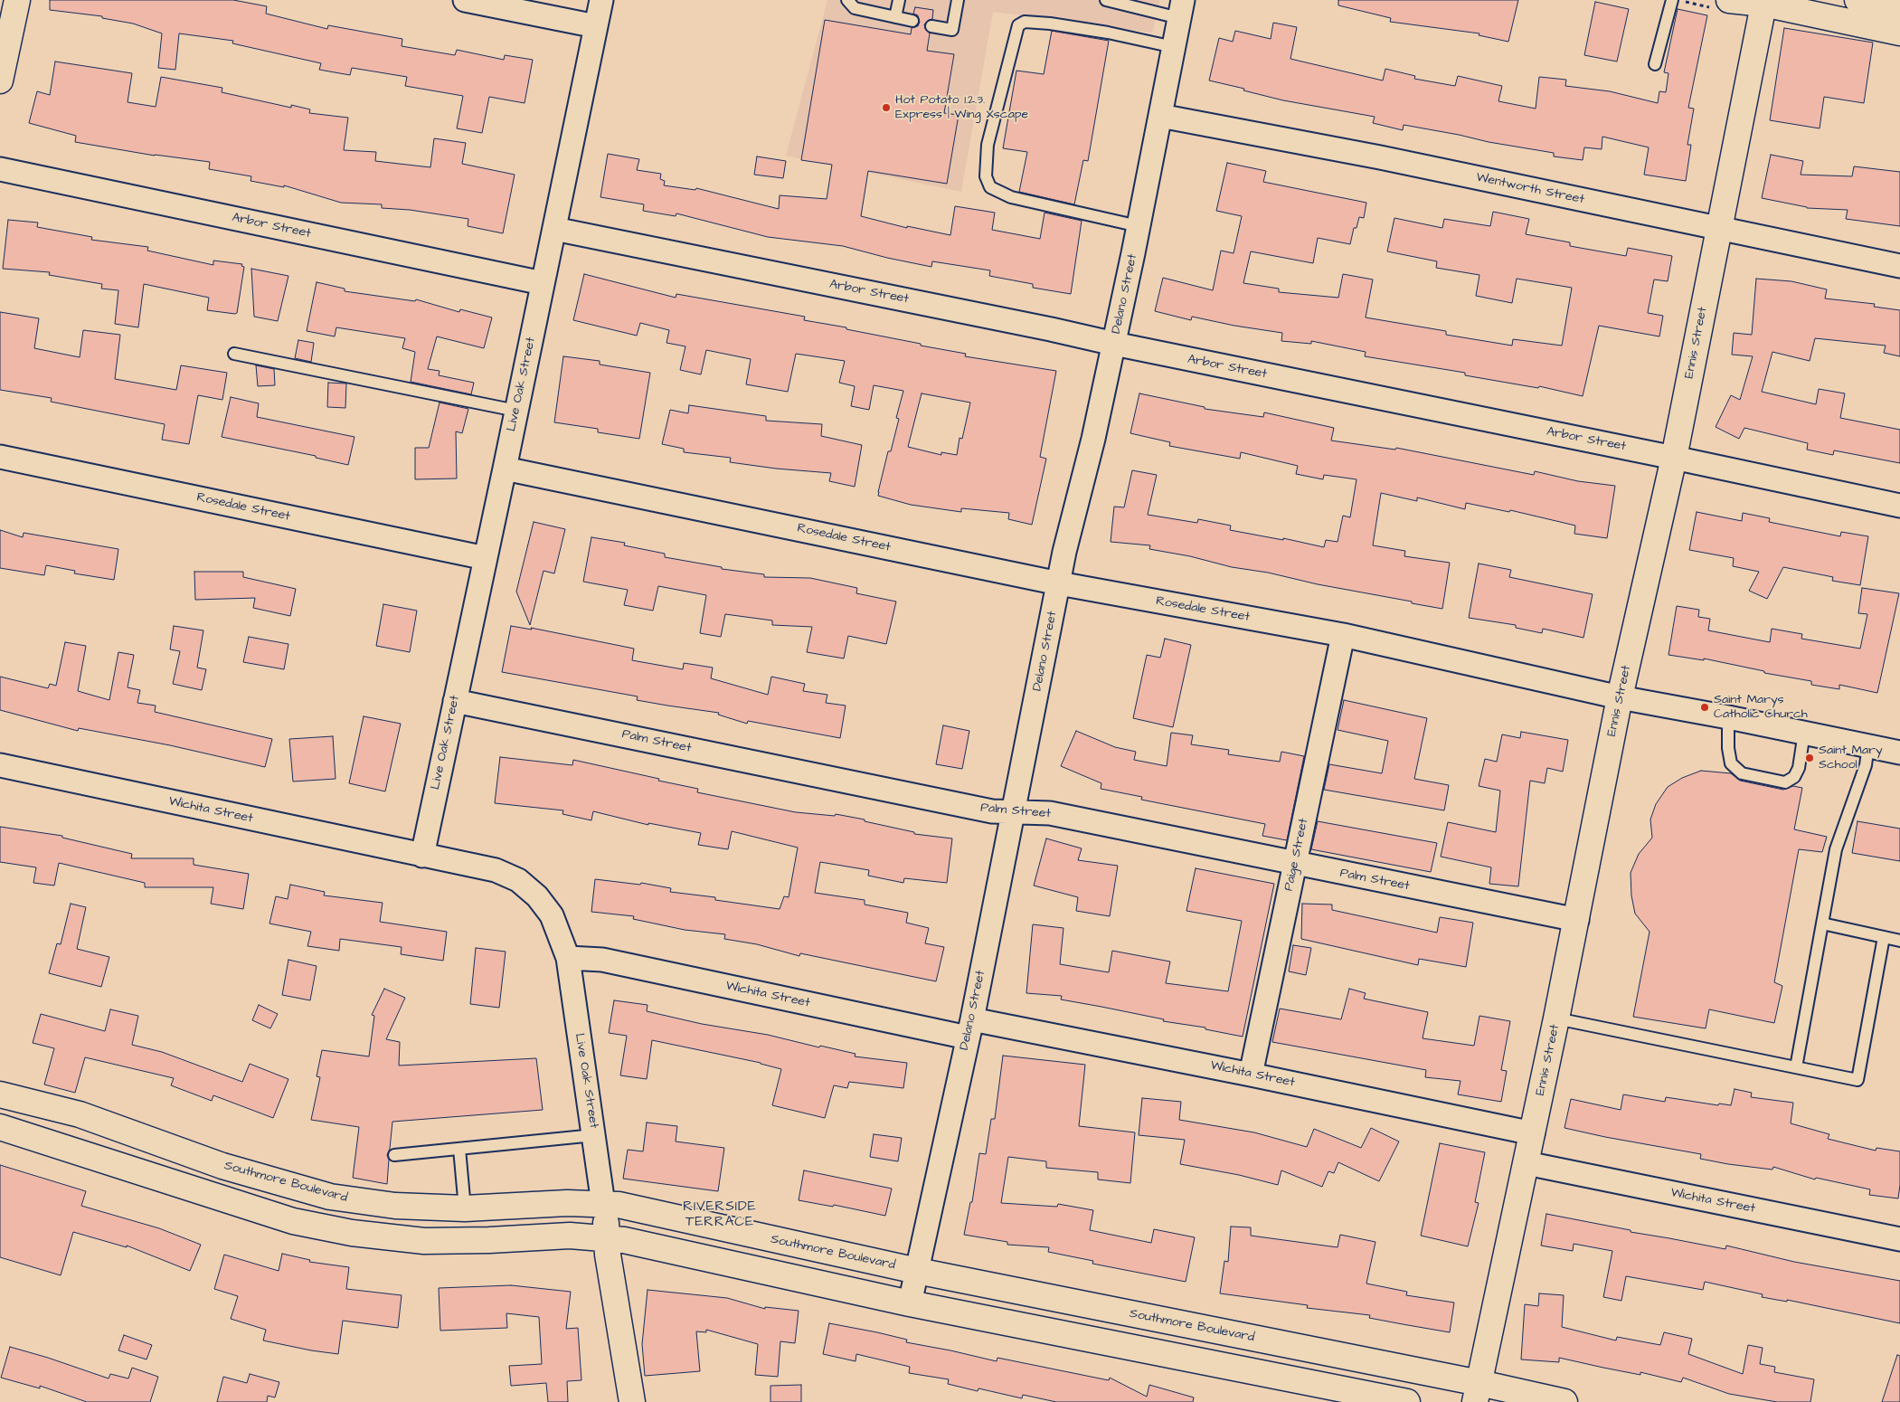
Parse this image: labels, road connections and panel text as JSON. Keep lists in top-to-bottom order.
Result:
{
  "streets": {
    "street": [
      "Wentworth Street",
      "Arbor Street",
      "Delano Street",
      "Ennis Street",
      "Live Oak Street",
      "Rosedale Street",
      "Palm Street",
      "Wichita Street",
      "Paige Street",
      "Southmore Boulevard"
    ]
  },
  "crossings": [
    ["Wentworth Street", "Delano Street"],
    ["Wentworth Street", "Ennis Street"],
    ["Arbor Street", "Delano Street"],
    ["Arbor Street", "Ennis Street"],
    ["Arbor Street", "Live Oak Street"],
    ["Delano Street", "Rosedale Street"],
    ["Delano Street", "Palm Street"],
    ["Delano Street", "Wichita Street"],
    ["Delano Street", "Southmore Boulevard"],
    ["Ennis Street", "Rosedale Street"],
    ["Ennis Street", "Palm Street"],
    ["Ennis Street", "Wichita Street"],
    ["Ennis Street", "Southmore Boulevard"],
    ["Live Oak Street", "Rosedale Street"],
    ["Live Oak Street", "Palm Street"],
    ["Live Oak Street", "Wichita Street"],
    ["Live Oak Street", "Southmore Boulevard"],
    ["Rosedale Street", "Paige Street"],
    ["Palm Street", "Paige Street"],
    ["Wichita Street", "Paige Street"]
  ],
  "districts": ["RIVERSIDE TERRACE"],
  "places": ["Hot Potato 1.2.3. Express | Wing Xscape", "Saint Marys Catholic Church", "Saint Mary School"]
}
